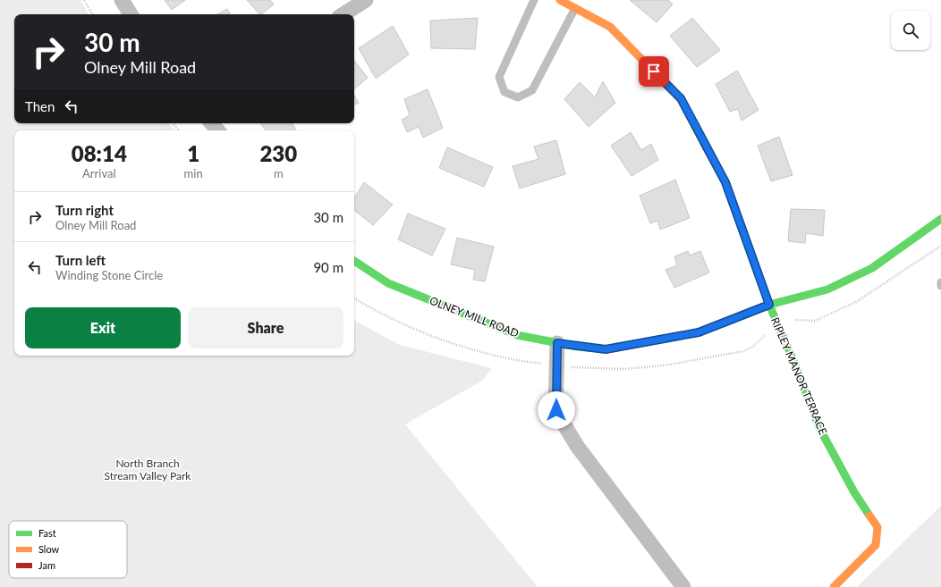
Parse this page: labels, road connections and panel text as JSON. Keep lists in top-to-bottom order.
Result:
{
  "streets": {
    "street": ["OLNEY MILL ROAD", "RIPLEY MANOR TERRACE"]
  },
  "crossings": [
    ["OLNEY MILL ROAD", "RIPLEY MANOR TERRACE"]
  ],
  "parks": ["North Branch Stream Valley Park"],
  "legend": ["Fast", "Slow", "Jam"],
  "page": {
    "turn": ["30 m", "Olney Mill Road"],
    "then": "Then",
    "eta": [
      "08:14",
      "Arrival",
      "1",
      "min",
      "230",
      "m"
    ],
    "list": [
      {
        "name": "Turn right",
        "note": "Olney Mill Road",
        "value": "30 m"
      },
      {
        "name": "Turn left",
        "note": "Winding Stone Circle",
        "value": "90 m"
      }
    ],
    "buttons": ["Exit", "Share"]
  }
}
